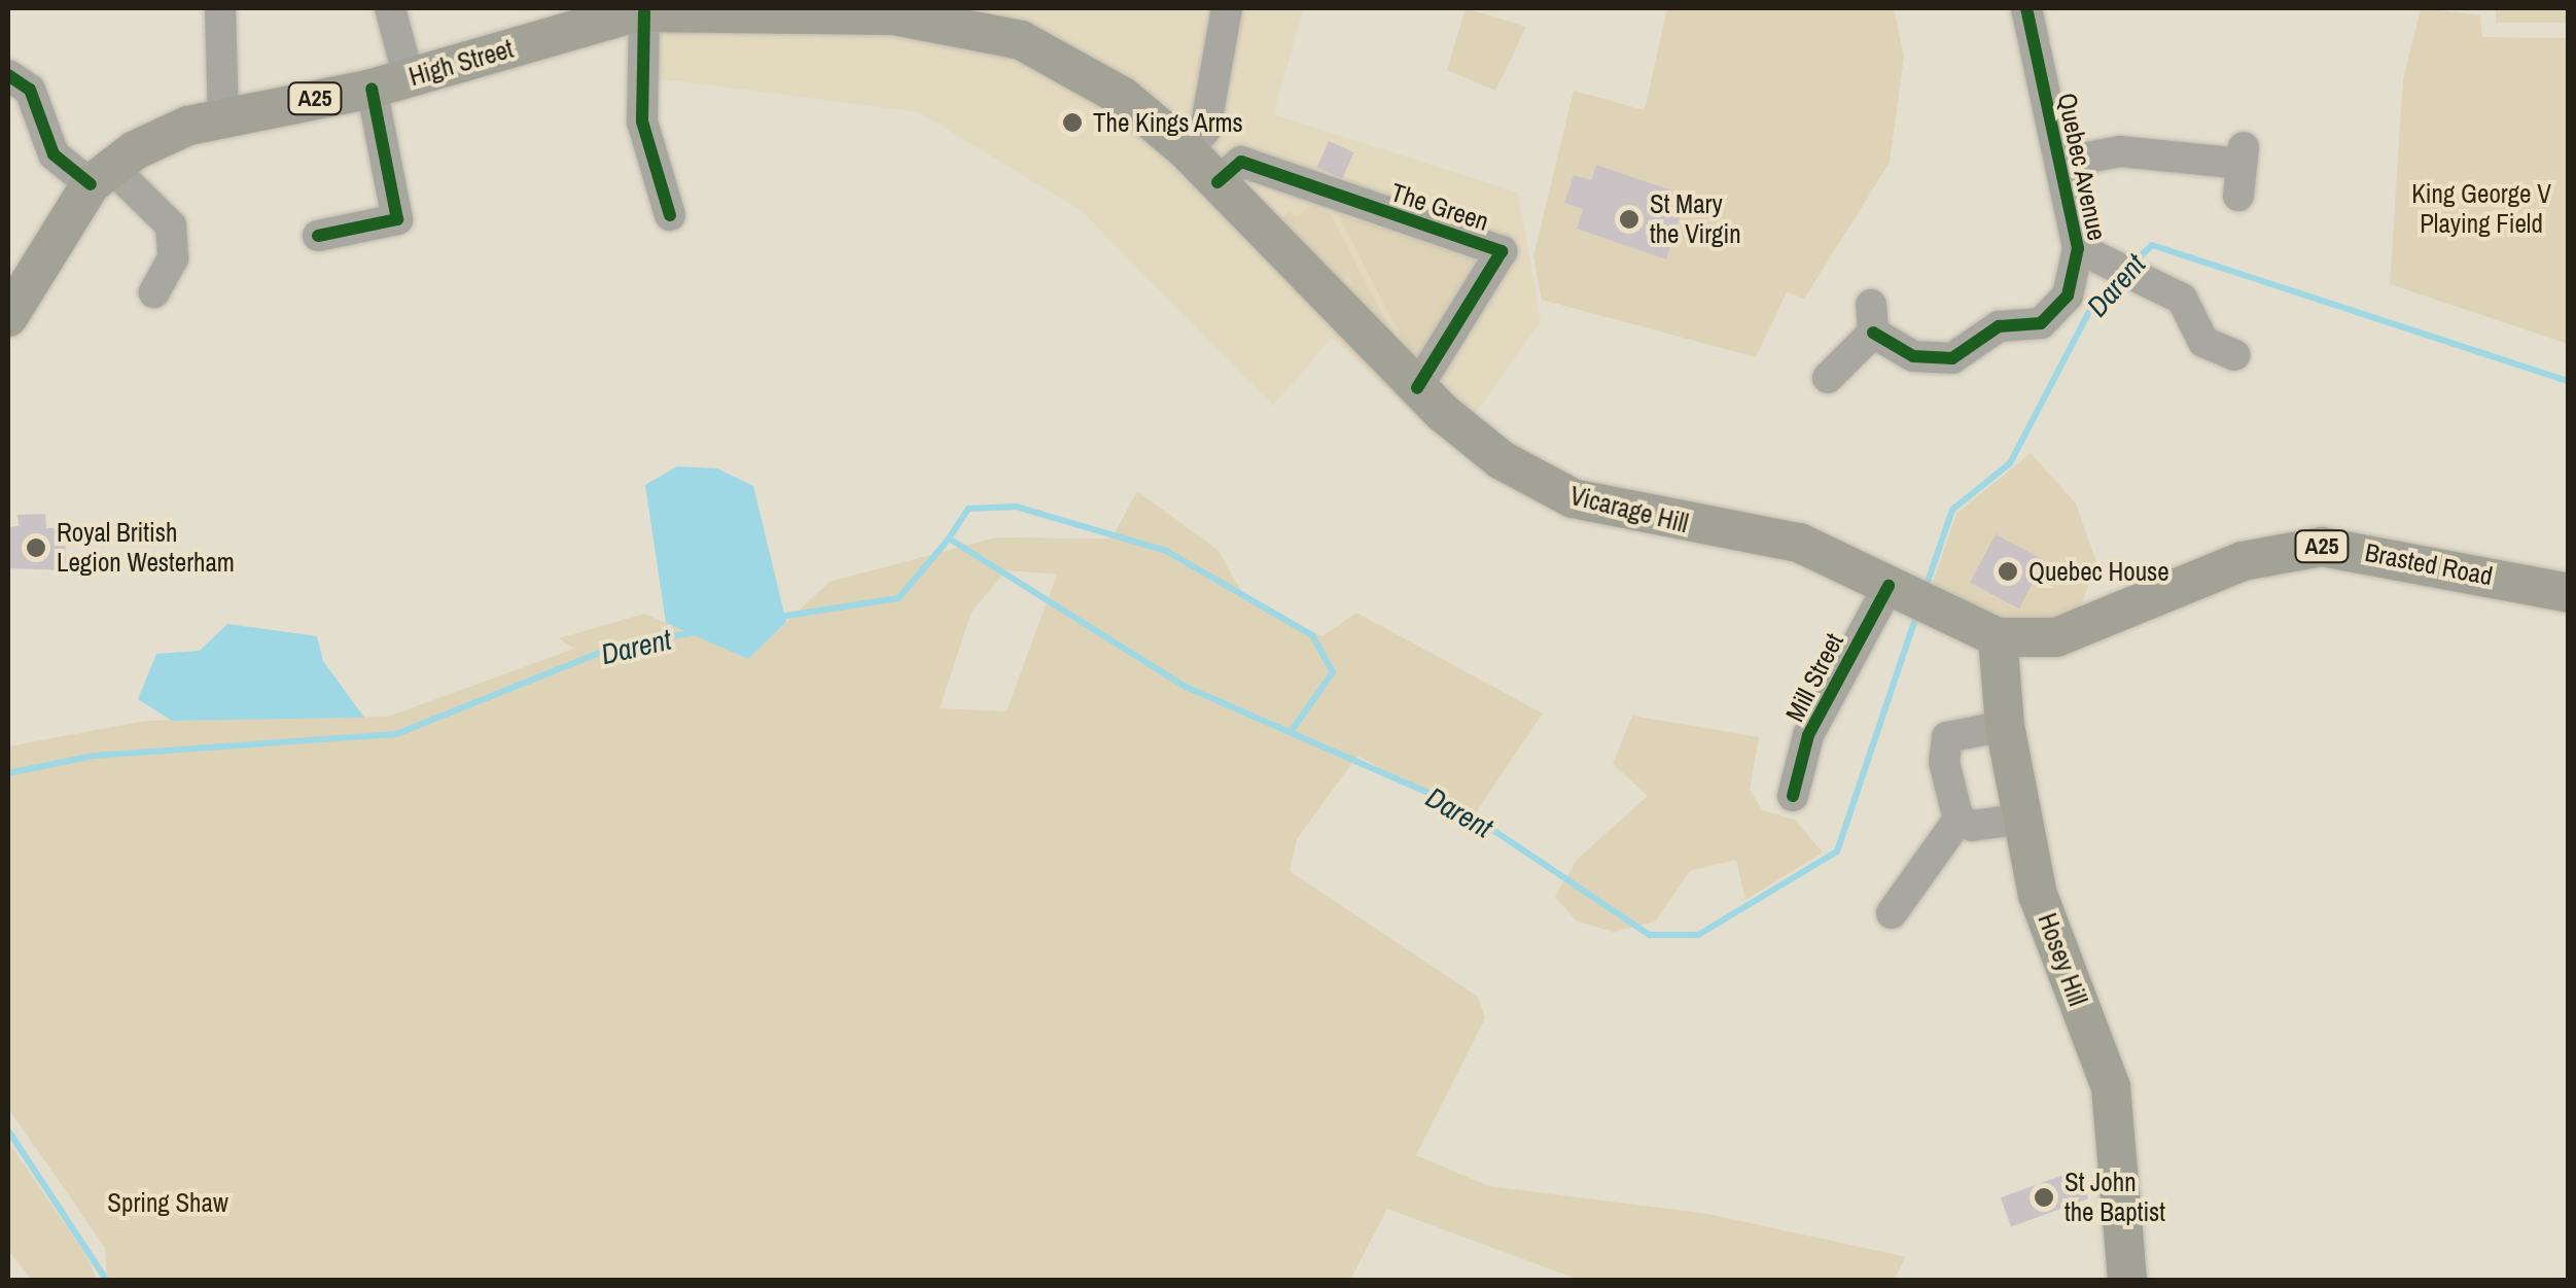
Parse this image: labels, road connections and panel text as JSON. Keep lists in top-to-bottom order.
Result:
{
  "streets": {
    "main road": [
      "High Street",
      "A25",
      "Vicarage Hill",
      "Brasted Road",
      "Hosey Hill"
    ],
    "street": ["Quebec Avenue", "The Green", "Mill Street"]
  },
  "crossings": [
    ["High Street", "A25"],
    ["A25", "Vicarage Hill"],
    ["A25", "Brasted Road"],
    ["A25", "Mill Street"],
    ["A25", "Hosey Hill"],
    ["The Green", "Vicarage Hill"],
    ["Vicarage Hill", "Mill Street"],
    ["Brasted Road", "Hosey Hill"]
  ],
  "water": ["Darent"],
  "parks": ["King George V Playing Field", "Spring Shaw"],
  "places": [
    "The Kings Arms",
    "St Mary the Virgin",
    "Royal British Legion Westerham",
    "Quebec House",
    "St John the Baptist"
  ]
}
